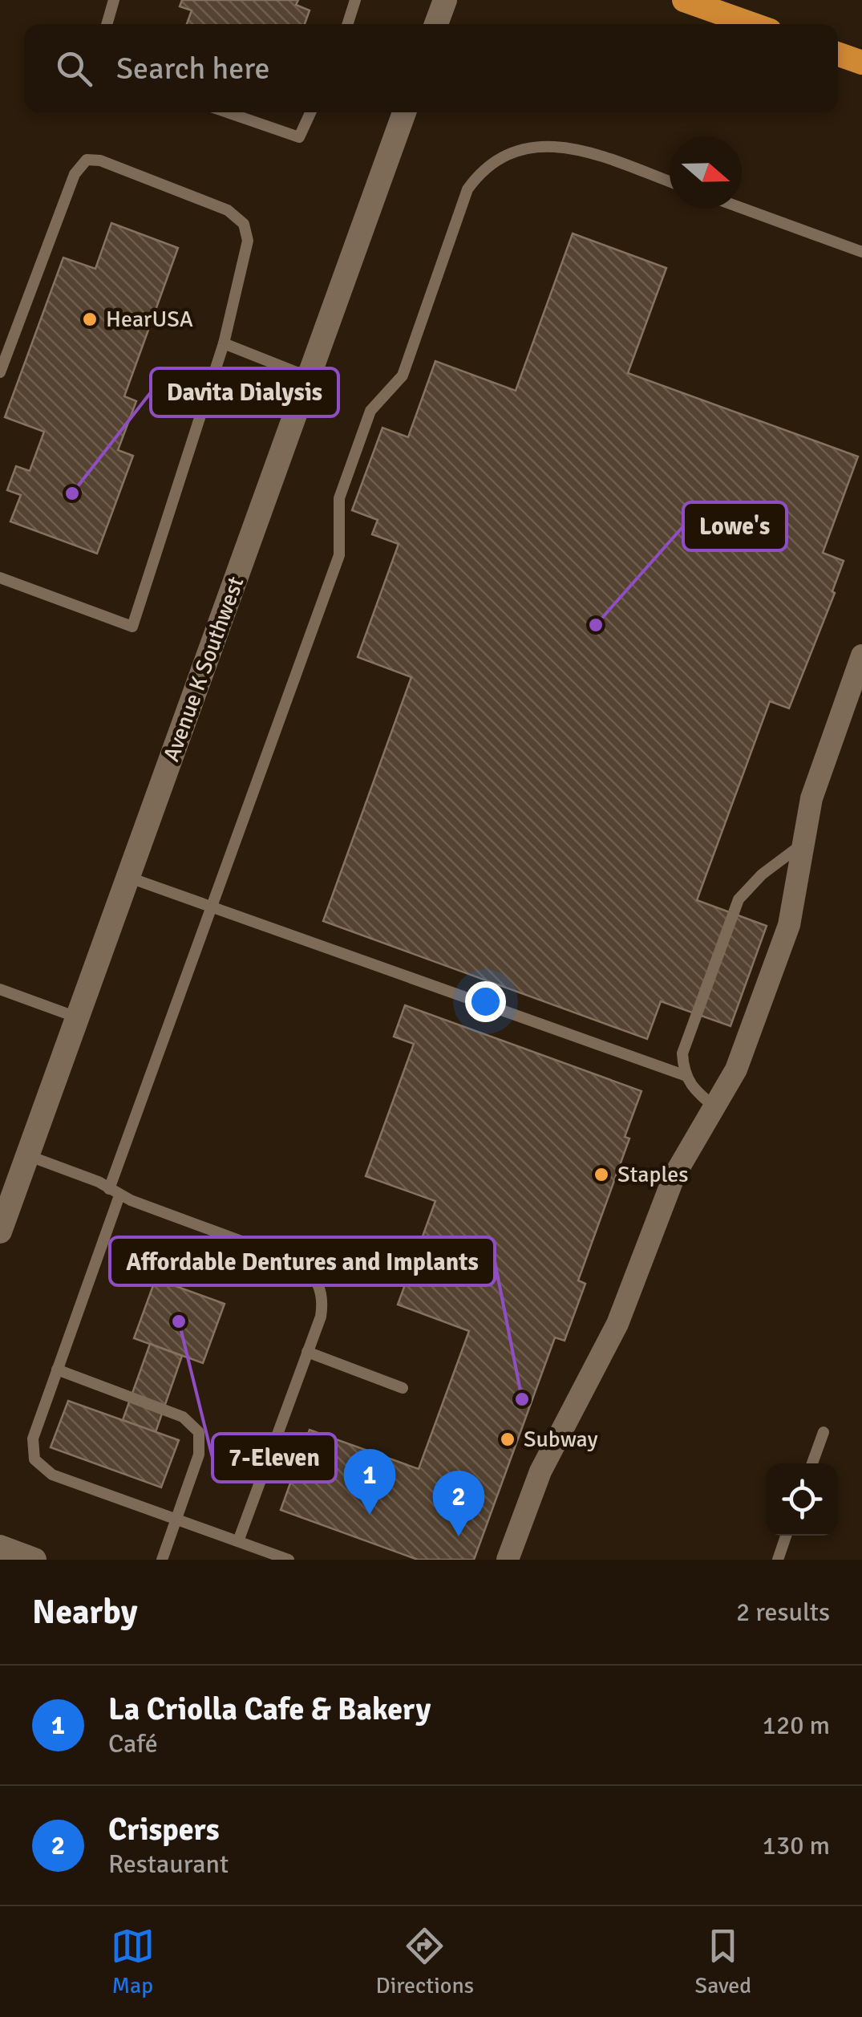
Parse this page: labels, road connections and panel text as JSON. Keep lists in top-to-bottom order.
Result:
{
  "streets": {
    "street": ["Avenue K Southwest"]
  },
  "places": [
    "HearUSA",
    "Davita Dialysis",
    "Lowe's",
    "Staples",
    "7-Eleven",
    "Affordable Dentures and Implants",
    "Subway"
  ],
  "north": "right",
  "page": {
    "search": "Search here",
    "pins": ["1", "2"],
    "heading": ["Nearby", "2 results"],
    "list": [
      {
        "mark": "1",
        "name": "La Criolla Cafe & Bakery",
        "note": "Café",
        "value": "120 m"
      },
      {
        "mark": "2",
        "name": "Crispers",
        "note": "Restaurant",
        "value": "130 m"
      }
    ],
    "nav": ["Map", "Directions", "Saved"]
  }
}
